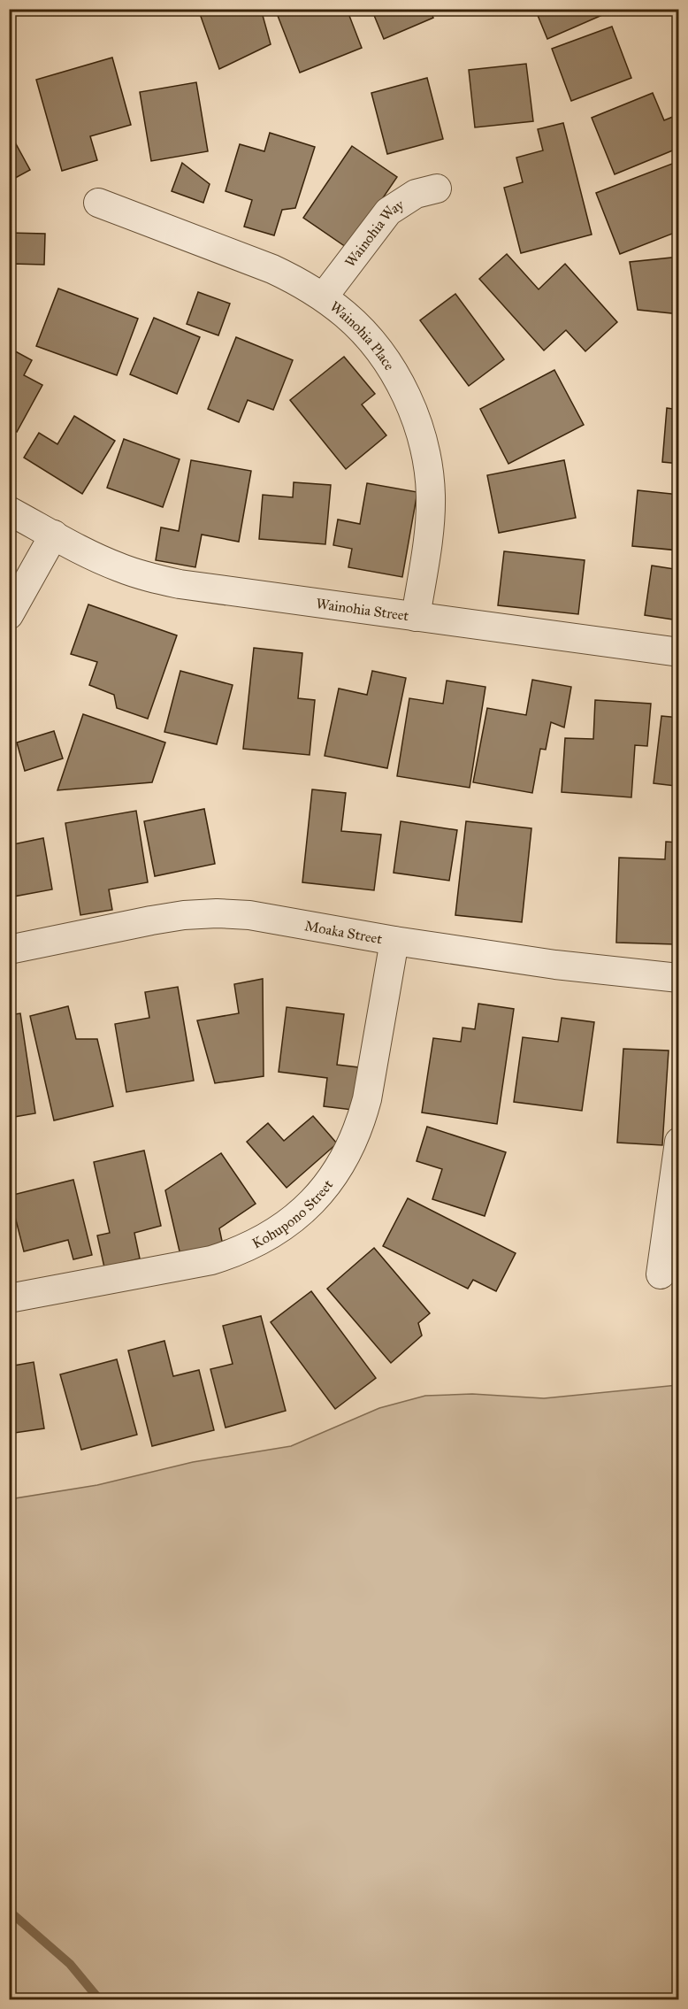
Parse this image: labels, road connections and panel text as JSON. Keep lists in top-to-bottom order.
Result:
{
  "streets": {
    "street": [
      "Wainohia Way",
      "Wainohia Place",
      "Wainohia Street",
      "Moaka Street",
      "Kohupono Street"
    ]
  },
  "crossings": [
    ["Wainohia Way", "Wainohia Place"],
    ["Wainohia Place", "Wainohia Street"],
    ["Moaka Street", "Kohupono Street"]
  ]
}
